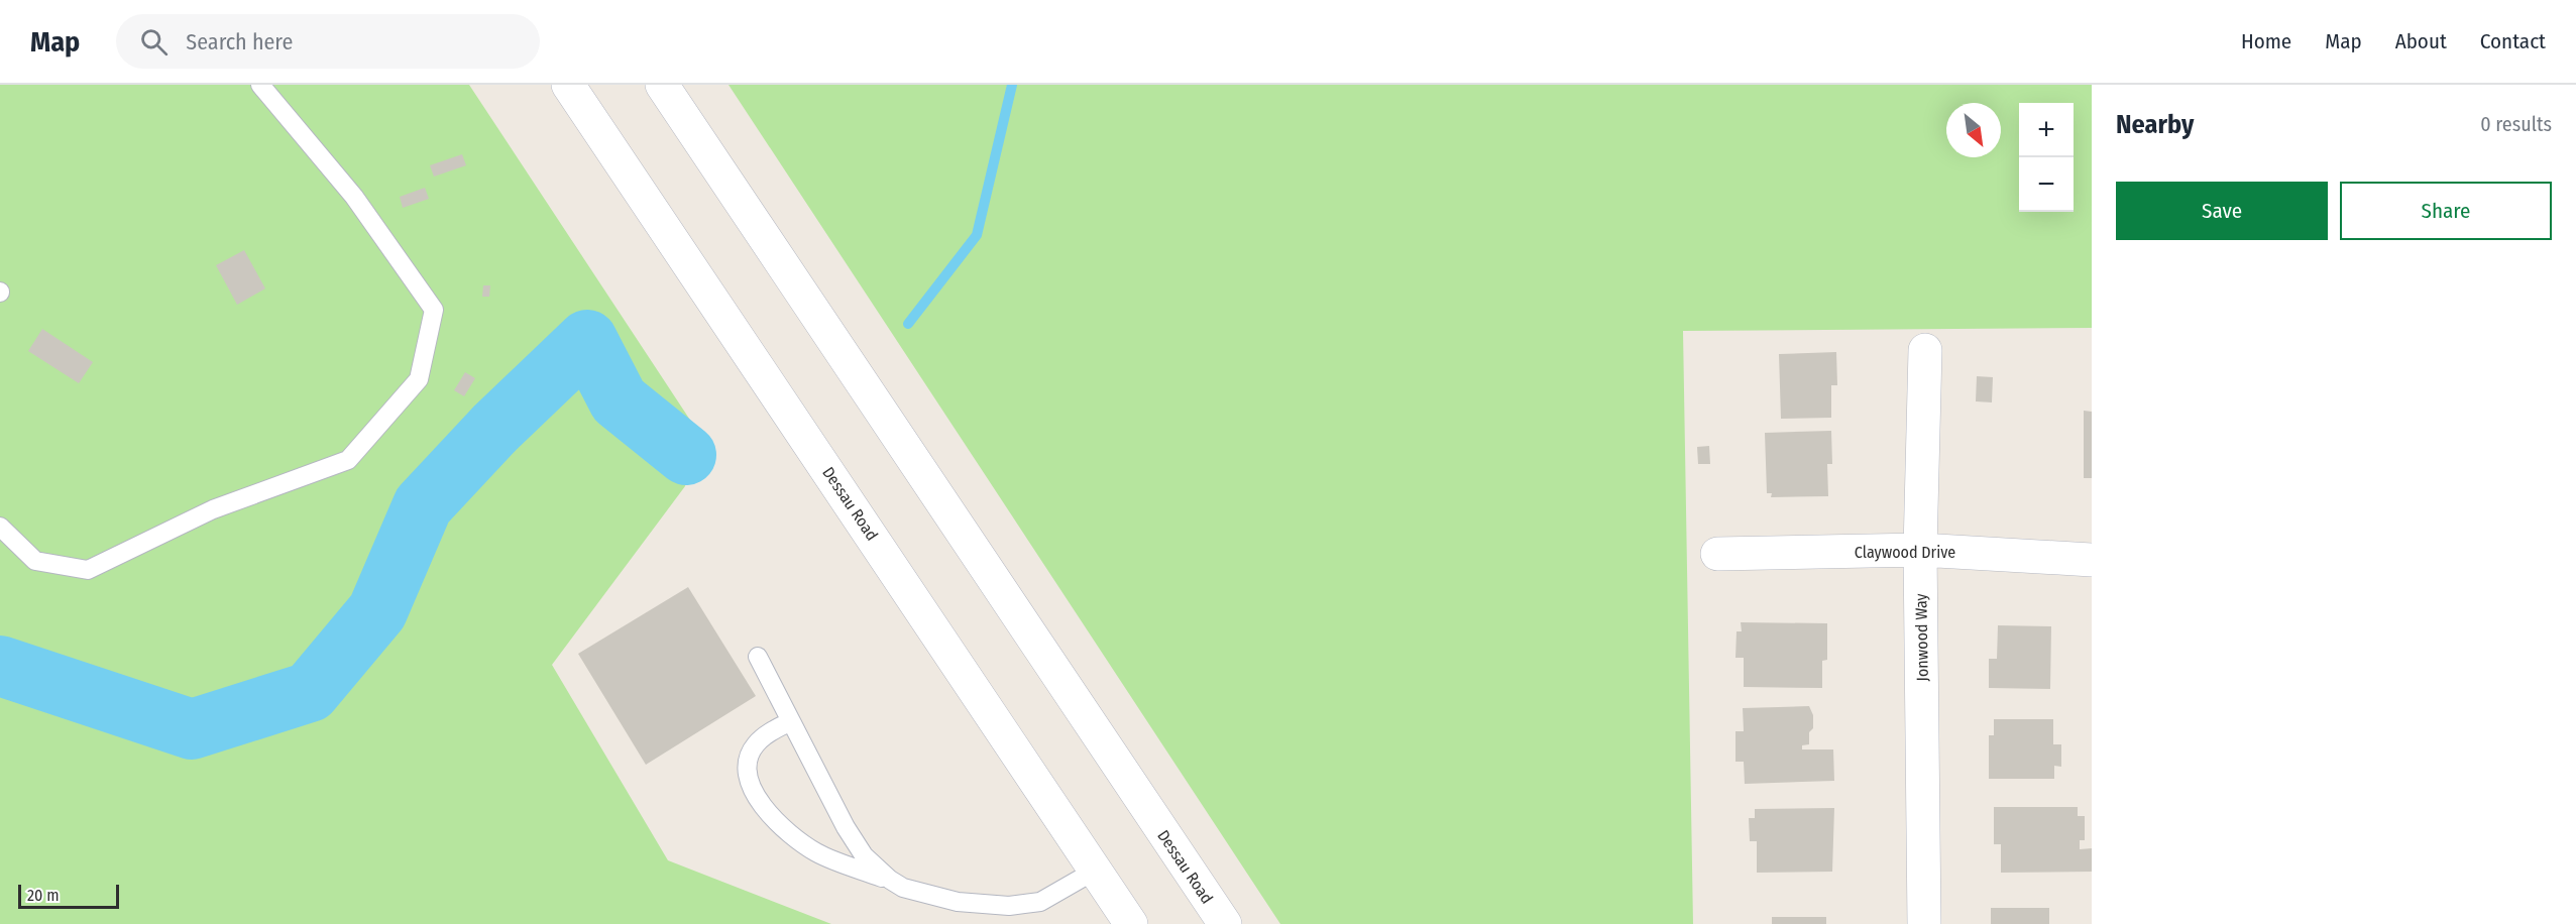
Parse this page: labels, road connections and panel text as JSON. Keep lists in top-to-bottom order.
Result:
{
  "streets": {
    "main road": ["Dessau Road", "Claywood Drive", "Jonwood Way"]
  },
  "crossings": [
    ["Claywood Drive", "Jonwood Way"]
  ],
  "scale_bar": "20 m",
  "north": "bottom right",
  "page": {
    "header": "Map",
    "search": "Search here",
    "nav": [
      "Home",
      "Map",
      "About",
      "Contact"
    ],
    "heading": ["Nearby", "0 results"],
    "map_buttons": ["+", "−"],
    "buttons": ["Save", "Share"],
    "scale": "20 m"
  }
}
